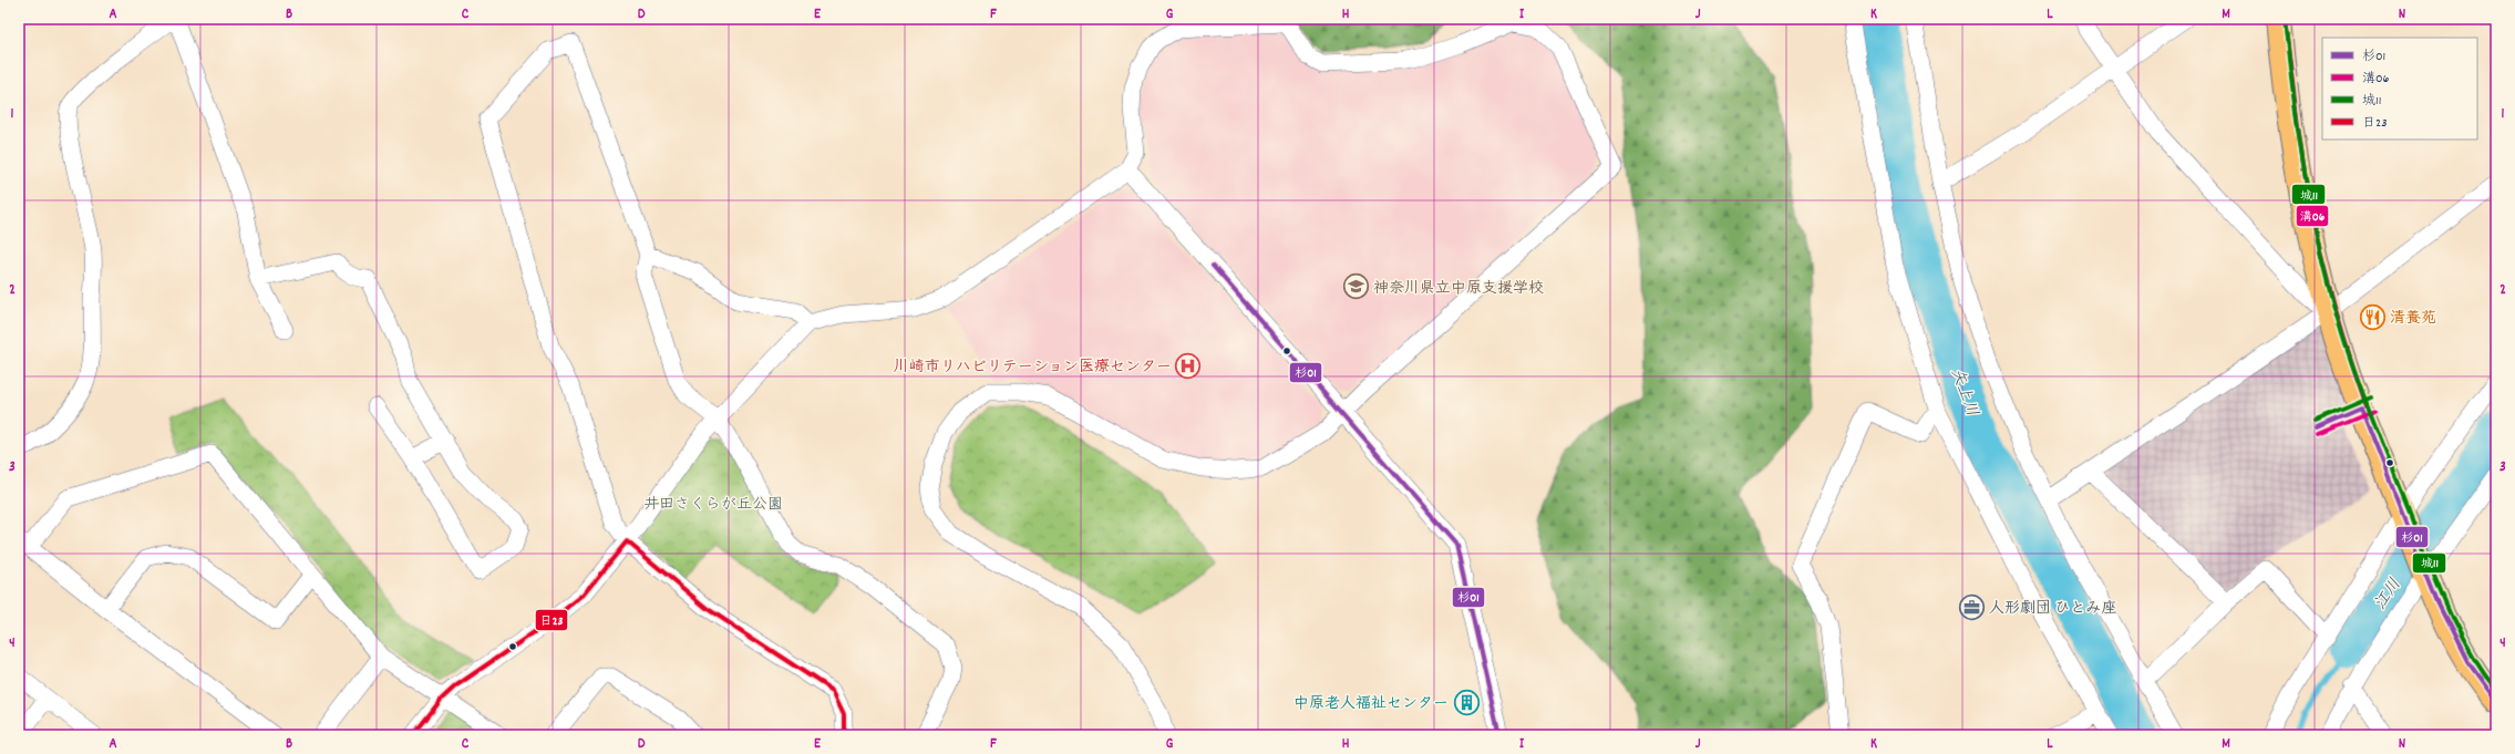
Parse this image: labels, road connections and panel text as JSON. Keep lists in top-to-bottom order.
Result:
{
  "water": ["矢上川", "江川"],
  "parks": ["井田さくらが丘公園"],
  "places": {
    "school or university": ["神奈川県立中原支援学校"],
    "restaurant": ["清養苑"],
    "hospital": ["川崎市リハビリテーション医療センター"],
    "office": ["人形劇団 ひとみ座"],
    "building": ["中原老人福祉センター"]
  },
  "lines": [
    "transit line 城11",
    "transit line 溝06",
    "transit line 杉01",
    "transit line 日23"
  ],
  "legend": [
    "杉01",
    "溝06",
    "城11",
    "日23"
  ],
  "grid": {
    "columns": [
      "A",
      "B",
      "C",
      "D",
      "E",
      "F",
      "G",
      "H",
      "I",
      "J",
      "K",
      "L",
      "M",
      "N"
    ],
    "rows": [
      "1",
      "2",
      "3",
      "4"
    ]
  }
}
